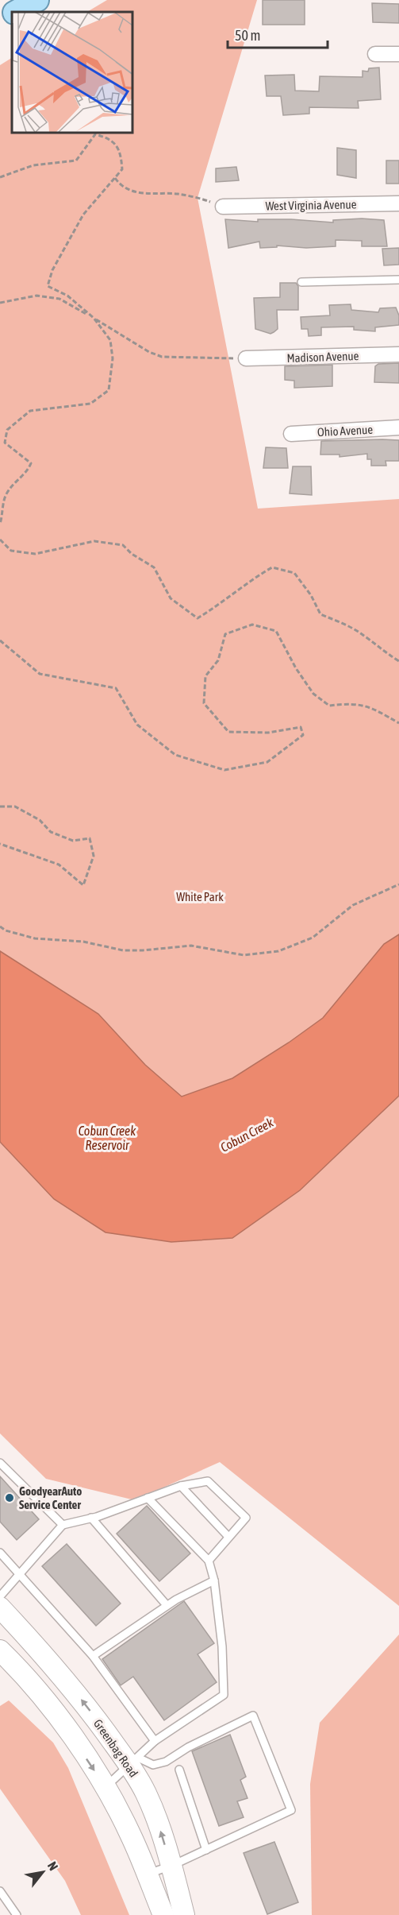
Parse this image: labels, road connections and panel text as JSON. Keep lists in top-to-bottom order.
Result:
{
  "streets": {
    "main road": ["Greenbag Road"],
    "street": ["West Virginia Avenue", "Madison Avenue", "Ohio Avenue"]
  },
  "water": ["Cobun Creek Reservoir", "Cobun Creek"],
  "parks": ["White Park"],
  "places": ["GoodyearAuto Service Center"],
  "scale_bar": "50 m",
  "north": "top right"
}
